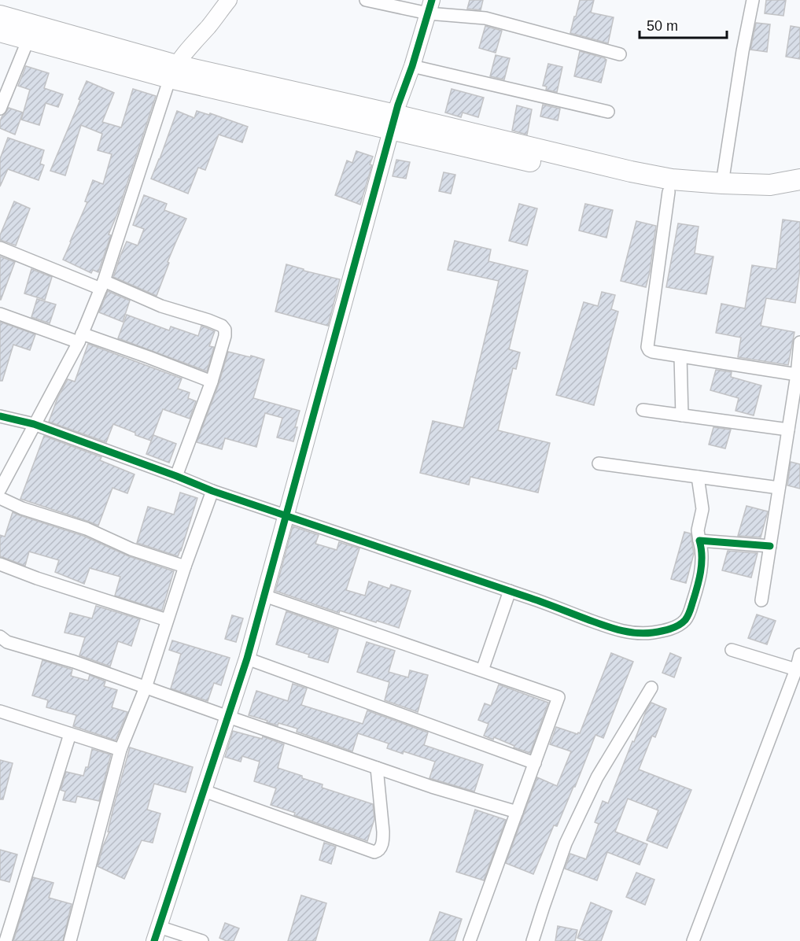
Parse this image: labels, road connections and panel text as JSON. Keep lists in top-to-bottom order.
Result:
{
  "scale_bar": "50 m"
}
